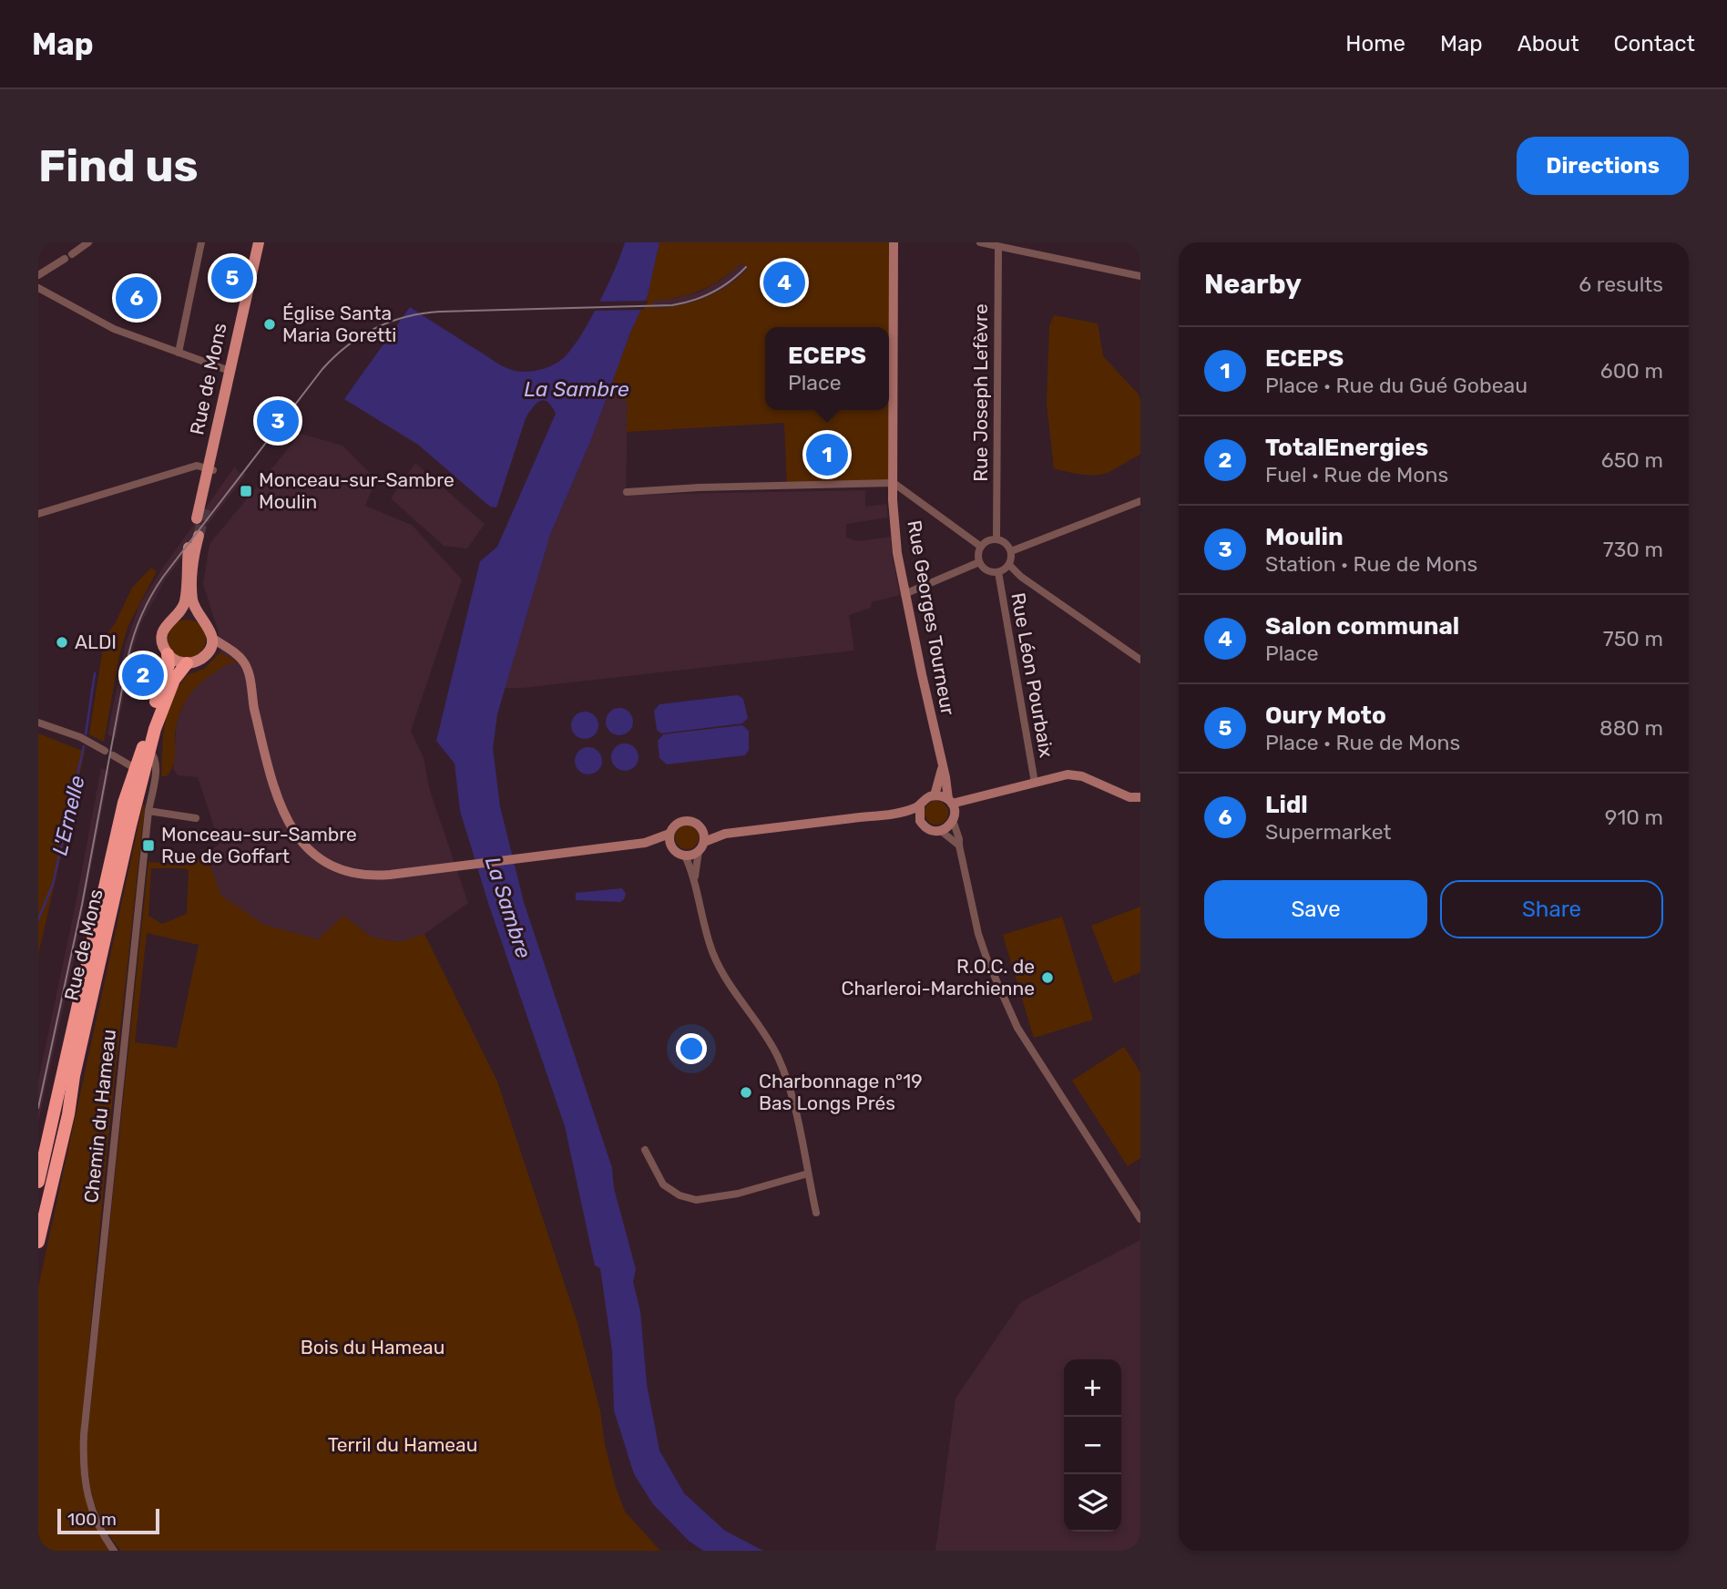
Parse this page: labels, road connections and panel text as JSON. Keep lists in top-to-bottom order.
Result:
{
  "streets": {
    "highway": ["Rue de Mons"],
    "street": [
      "Rue Joseph Lefèvre",
      "Rue Georges Tourneur",
      "Rue Léon Pourbaix",
      "Chemin du Hameau"
    ]
  },
  "crossings": [
    ["Rue de Mons", "Chemin du Hameau"],
    ["Rue Joseph Lefèvre", "Rue Léon Pourbaix"]
  ],
  "water": ["La Sambre", "L'Ernelle"],
  "parks": ["Bois du Hameau", "Terril du Hameau"],
  "places": {
    "other": [
      "Église Santa Maria Goretti",
      "ALDI",
      "R.O.C. de Charleroi-Marchienne",
      "Charbonnage n°19 Bas Longs Prés"
    ],
    "transit": ["Monceau-sur-Sambre Moulin", "Monceau-sur-Sambre Rue de Goffart"]
  },
  "scale_bar": "100 m",
  "page": {
    "header": "Map",
    "nav": [
      "Home",
      "Map",
      "About",
      "Contact"
    ],
    "buttons": [
      "Directions",
      ["Save", "Share"]
    ],
    "title": "Find us",
    "heading": ["Nearby", "6 results"],
    "pins": [
      "5",
      "4",
      "6",
      "3",
      "1",
      "2"
    ],
    "list": [
      {
        "mark": "1",
        "name": "ECEPS",
        "note": "Place · Rue du Gué Gobeau",
        "value": "600 m"
      },
      {
        "mark": "2",
        "name": "TotalEnergies",
        "note": "Fuel · Rue de Mons",
        "value": "650 m"
      },
      {
        "mark": "3",
        "name": "Moulin",
        "note": "Station · Rue de Mons",
        "value": "730 m"
      },
      {
        "mark": "4",
        "name": "Salon communal",
        "note": "Place",
        "value": "750 m"
      },
      {
        "mark": "5",
        "name": "Oury Moto",
        "note": "Place · Rue de Mons",
        "value": "880 m"
      },
      {
        "mark": "6",
        "name": "Lidl",
        "note": "Supermarket",
        "value": "910 m"
      }
    ],
    "popup": ["ECEPS", "Place"],
    "map_buttons": ["+", "−"],
    "scale": "100 m"
  }
}
